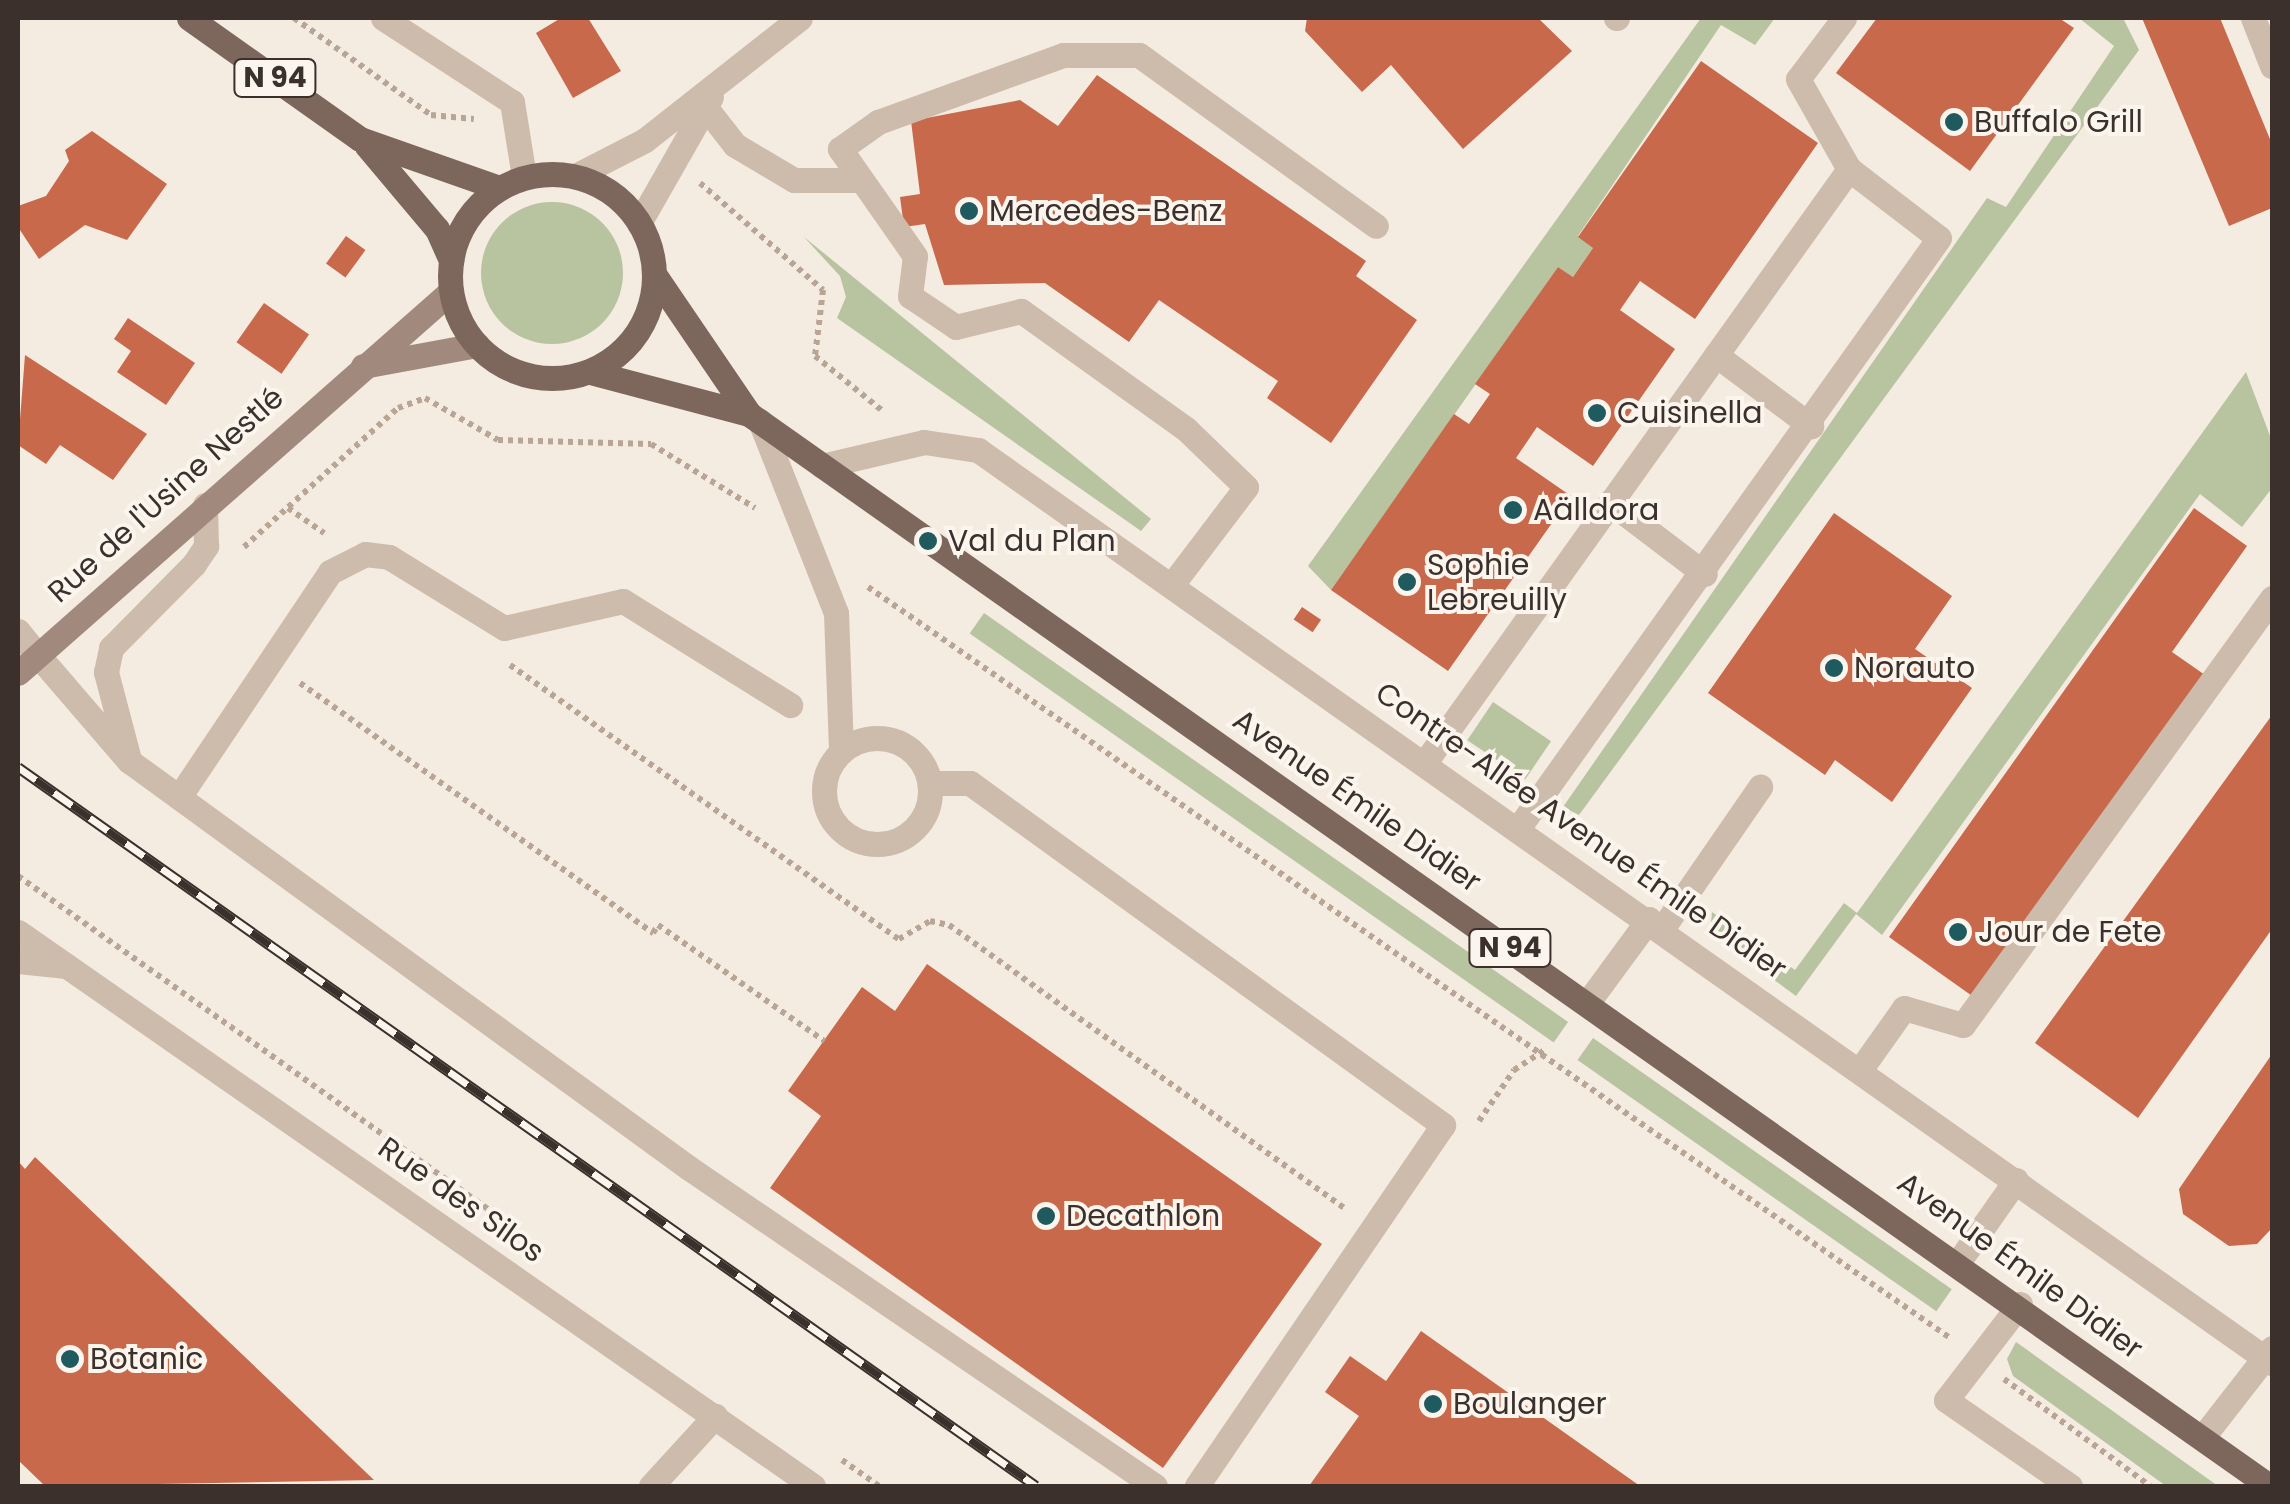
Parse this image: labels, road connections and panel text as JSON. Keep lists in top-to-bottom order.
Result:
{
  "streets": {
    "main road": ["N 94", "Rue de l'Usine Nestlé", "Avenue Émile Didier"],
    "street": ["Contre-Allée Avenue Émile Didier", "Rue des Silos"]
  },
  "crossings": [
    ["N 94", "Rue de l'Usine Nestlé"],
    ["N 94", "Avenue Émile Didier"],
    ["Rue de l'Usine Nestlé", "Avenue Émile Didier"],
    ["Avenue Émile Didier", "Contre-Allée Avenue Émile Didier"]
  ],
  "places": [
    "Buffalo Grill",
    "Mercedes-Benz",
    "Cuisinella",
    "Aälldora",
    "Val du Plan",
    "Sophie Lebreuilly",
    "Norauto",
    "Jour de Fete",
    "Decathlon",
    "Botanic",
    "Boulanger"
  ]
}
